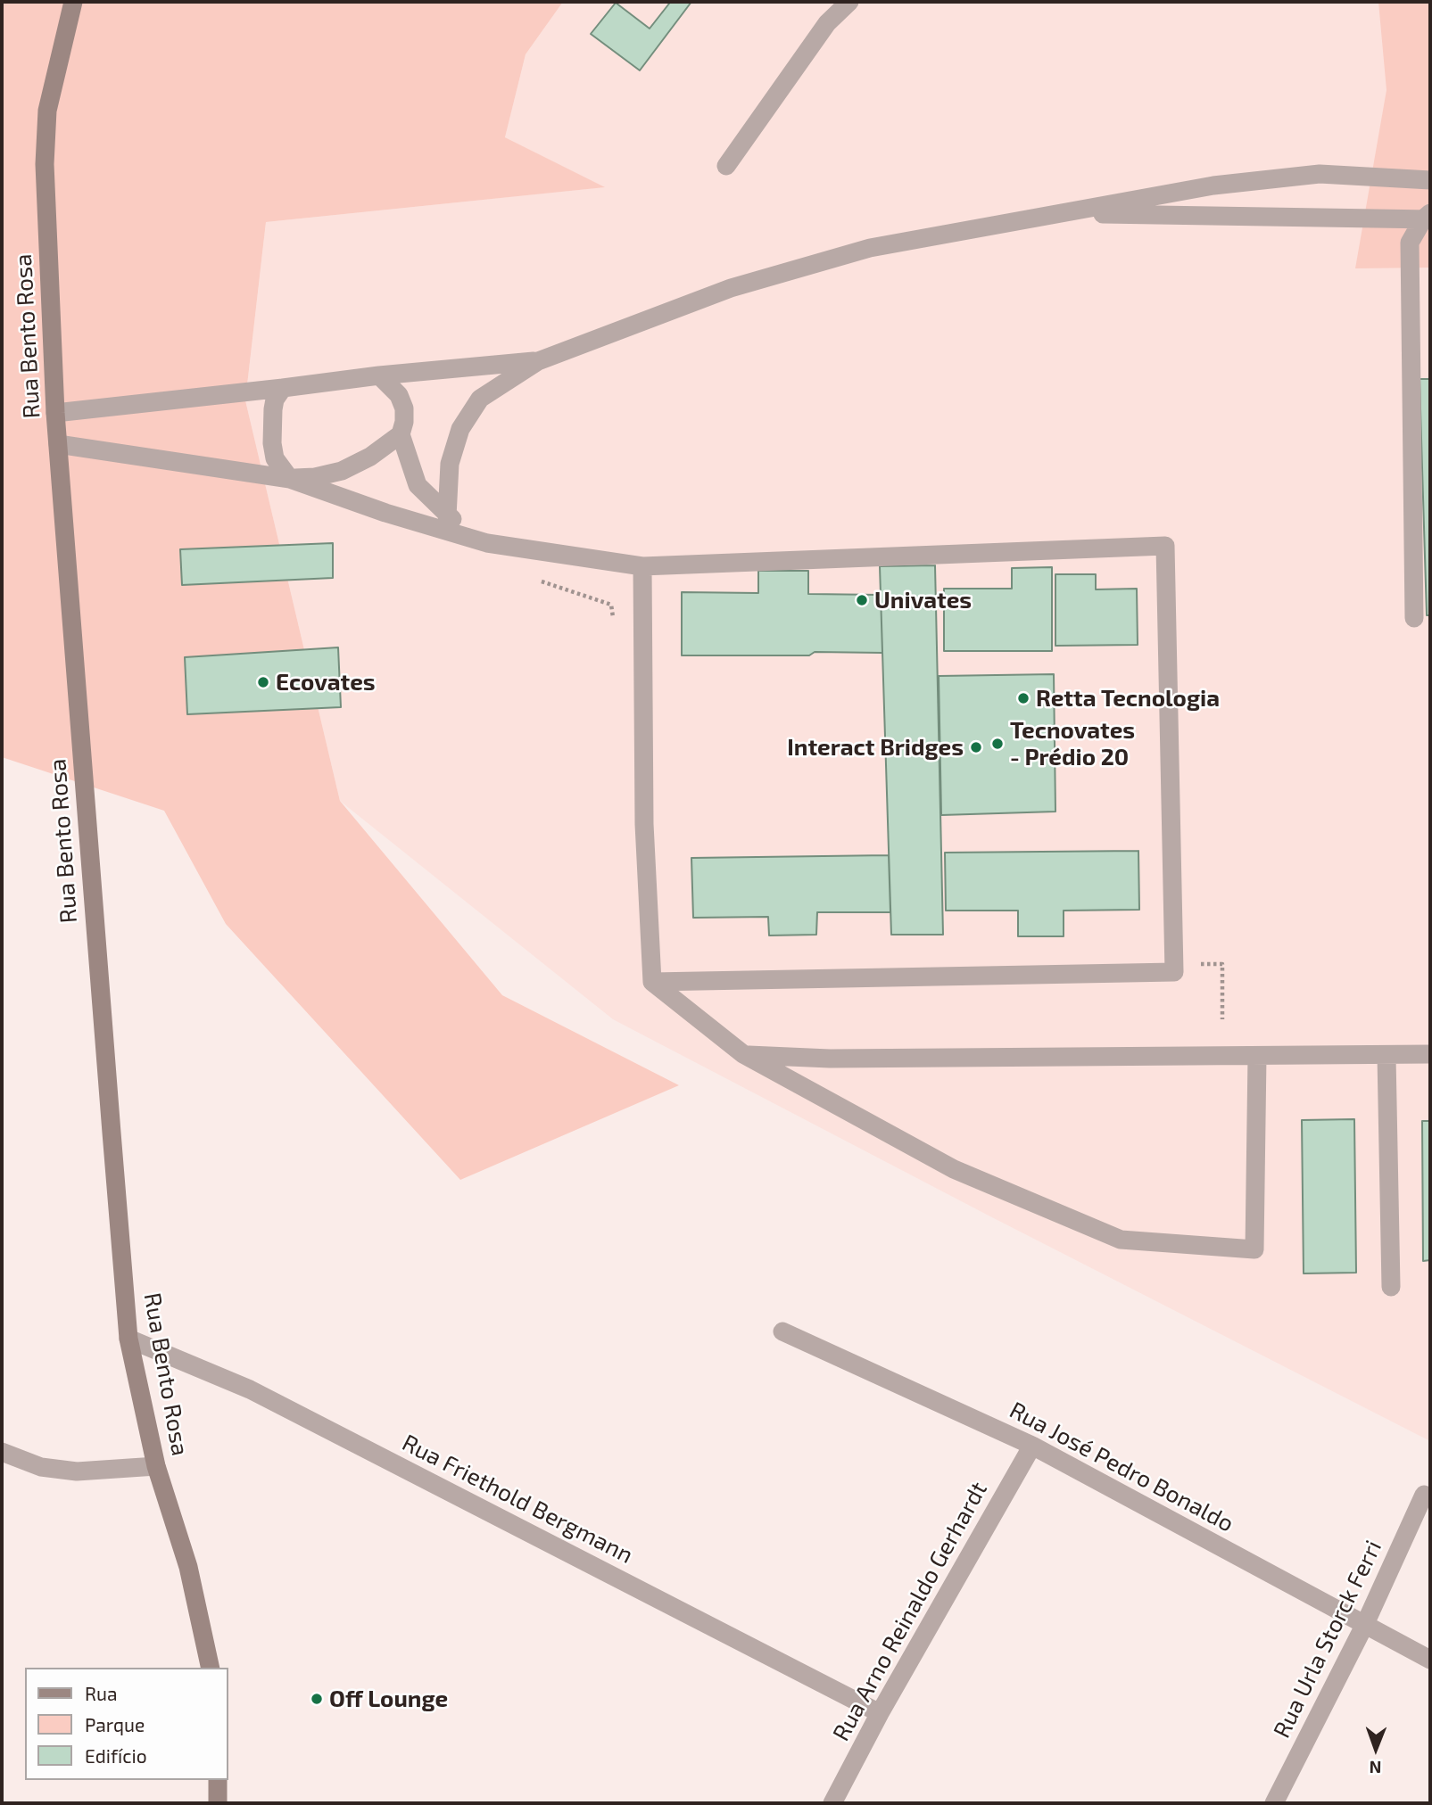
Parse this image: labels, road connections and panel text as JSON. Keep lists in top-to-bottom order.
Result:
{
  "streets": {
    "main road": ["Rua Bento Rosa"],
    "street": [
      "Rua José Pedro Bonaldo",
      "Rua Friethold Bergmann",
      "Rua Arno Reinaldo Gerhardt",
      "Rua Urla Storck Ferri"
    ]
  },
  "crossings": [
    ["Rua Bento Rosa", "Rua Friethold Bergmann"],
    ["Rua José Pedro Bonaldo", "Rua Arno Reinaldo Gerhardt"],
    ["Rua José Pedro Bonaldo", "Rua Urla Storck Ferri"],
    ["Rua Friethold Bergmann", "Rua Arno Reinaldo Gerhardt"]
  ],
  "places": [
    "Univates",
    "Ecovates",
    "Retta Tecnologia",
    "Tecnovates - Prédio 20",
    "Interact Bridges",
    "Off Lounge"
  ],
  "legend": ["Rua", "Parque", "Edifício"],
  "north": "bottom"
}
